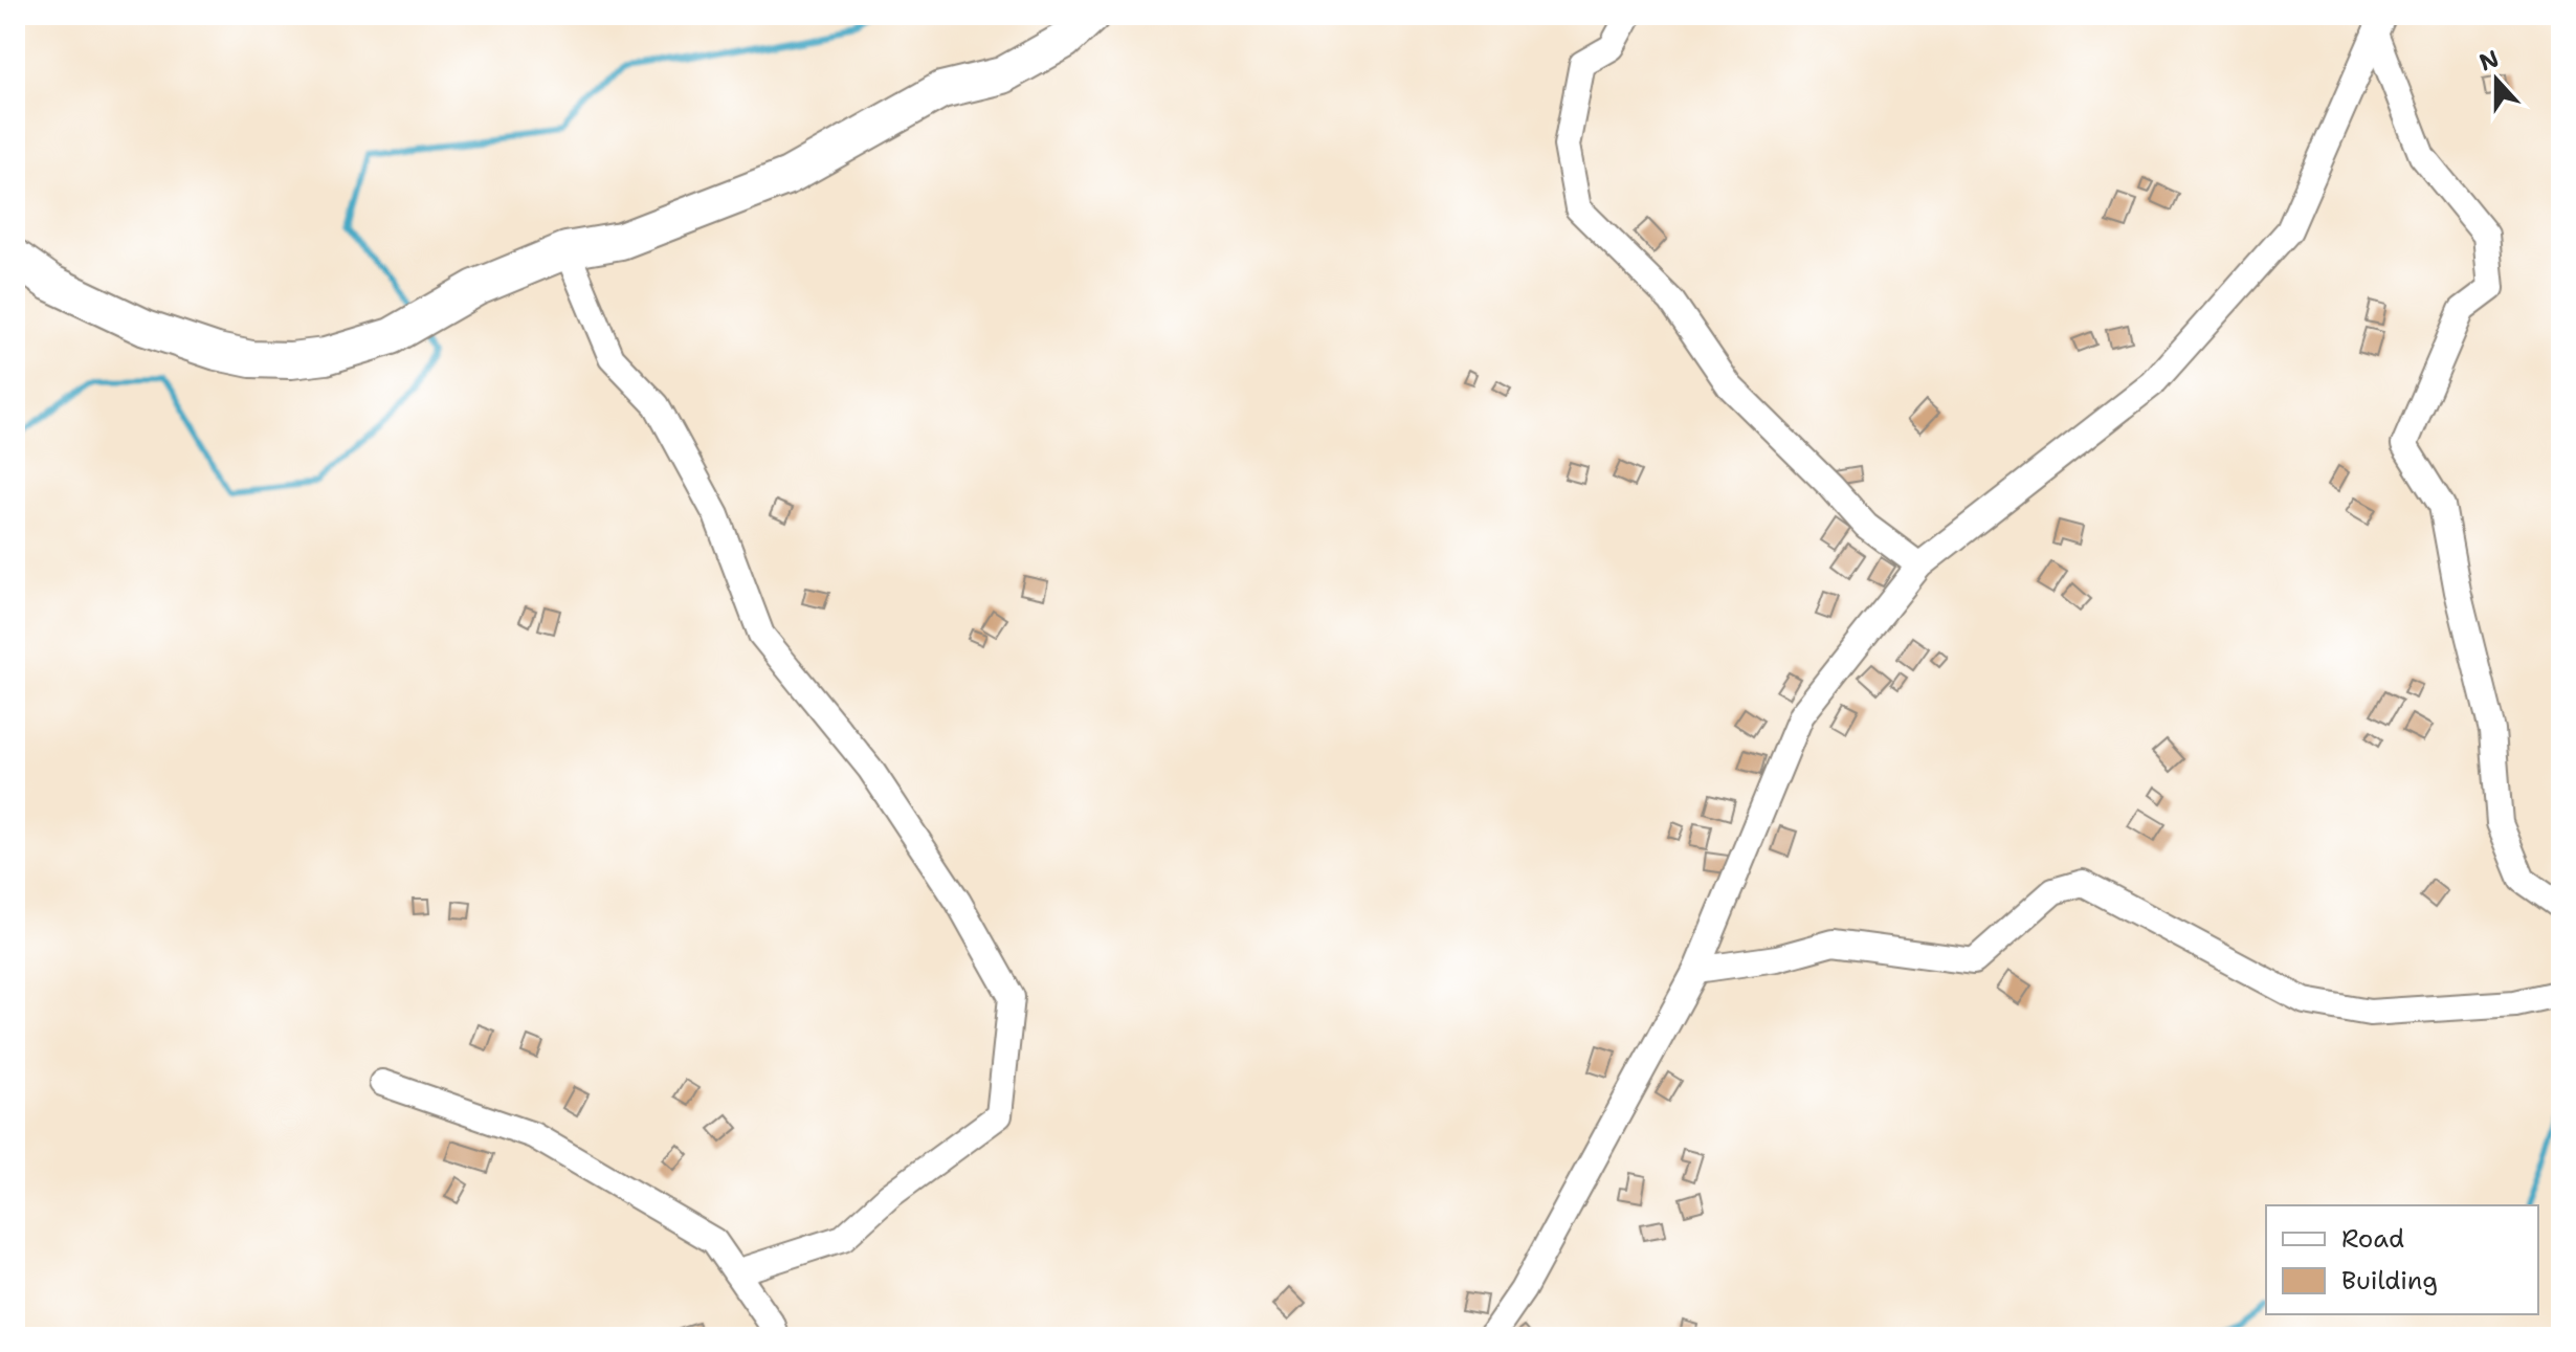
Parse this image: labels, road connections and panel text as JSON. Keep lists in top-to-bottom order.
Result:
{
  "legend": ["Road", "Building"],
  "north": "top"
}
